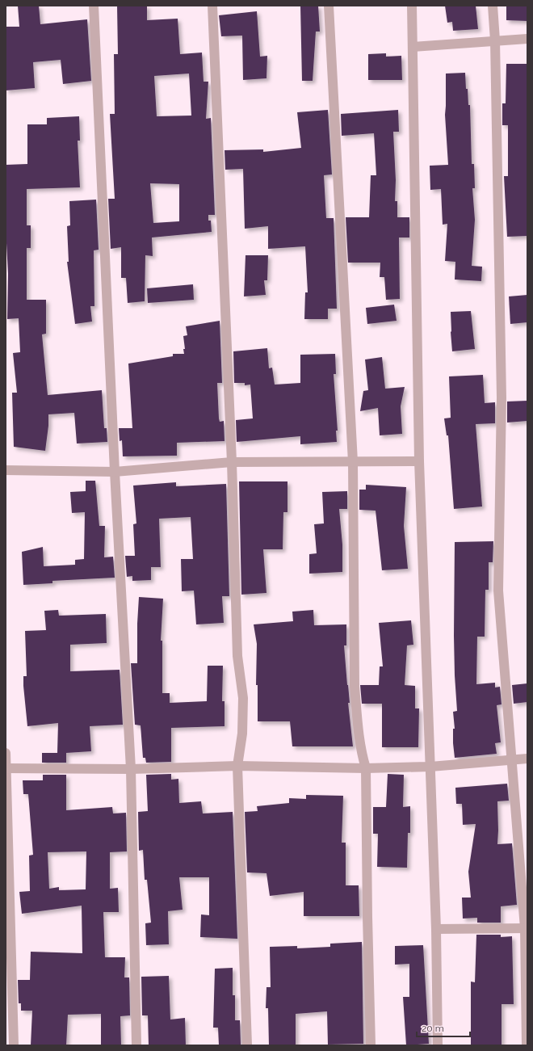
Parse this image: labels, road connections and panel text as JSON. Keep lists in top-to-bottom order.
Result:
{
  "scale_bar": "20 m"
}
